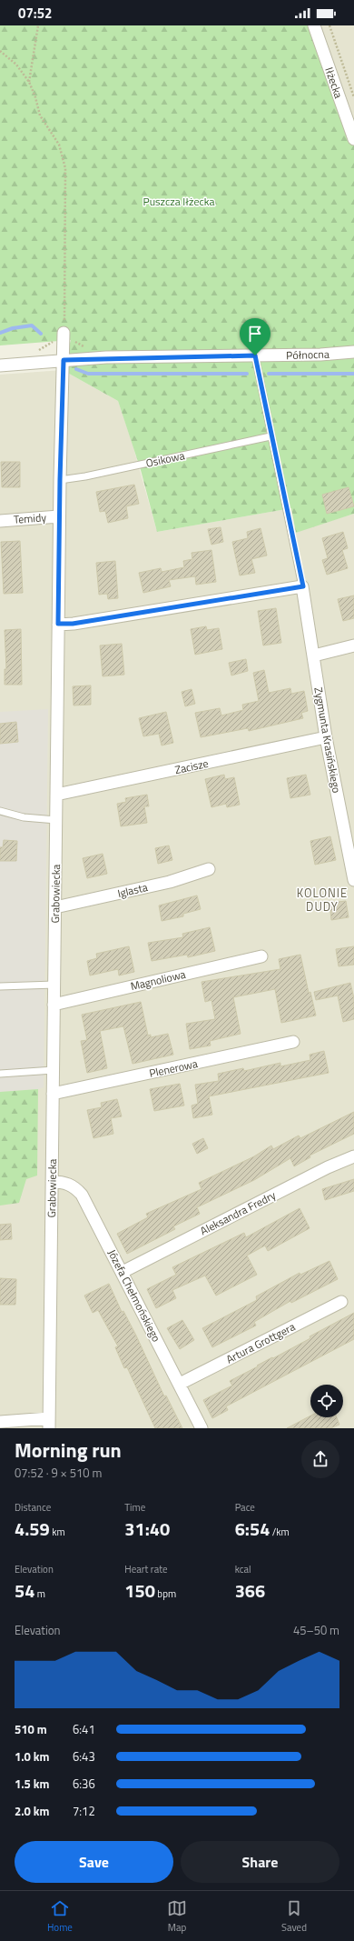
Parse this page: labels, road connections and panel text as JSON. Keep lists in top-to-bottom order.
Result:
{
  "streets": {
    "street": [
      "Iłżecka",
      "Północna",
      "Temidy",
      "Zygmunta Krasińskiego",
      "Zacisze",
      "Iglasta",
      "Grabowiecka",
      "Magnoliowa",
      "Plenerowa",
      "Aleksandra Fredry",
      "Józefa Chełmońskiego",
      "Artura Grottgera"
    ],
    "lane": ["Osikowa"]
  },
  "crossings": [
    ["Północna", "Grabowiecka"],
    ["Osikowa", "Grabowiecka"],
    ["Temidy", "Grabowiecka"],
    ["Zygmunta Krasińskiego", "Zacisze"],
    ["Zacisze", "Grabowiecka"],
    ["Iglasta", "Grabowiecka"],
    ["Grabowiecka", "Magnoliowa"],
    ["Grabowiecka", "Plenerowa"],
    ["Grabowiecka", "Józefa Chełmońskiego"],
    ["Aleksandra Fredry", "Józefa Chełmońskiego"],
    ["Józefa Chełmońskiego", "Artura Grottgera"]
  ],
  "districts": ["KOLONIE DUDY"],
  "parks": ["Puszcza Iłżecka"],
  "page": {
    "status": "07:52",
    "heading": ["Morning run", "07:52 · 9 × 510 m"],
    "stats": [
      ["Distance", "4.59 km"],
      ["Time", "31:40"],
      ["Pace", "6:54 /km"],
      ["Elevation", "54 m"],
      ["Heart rate", "150 bpm"],
      ["kcal", "366"]
    ],
    "chart": ["Elevation", "45–50 m"],
    "list": [
      {
        "name": "510 m",
        "note": "6:41"
      },
      {
        "name": "1.0 km",
        "note": "6:43"
      },
      {
        "name": "1.5 km",
        "note": "6:36"
      },
      {
        "name": "2.0 km",
        "note": "7:12"
      }
    ],
    "buttons": ["Save", "Share"],
    "tabs": ["Home", "Map", "Saved"]
  }
}
